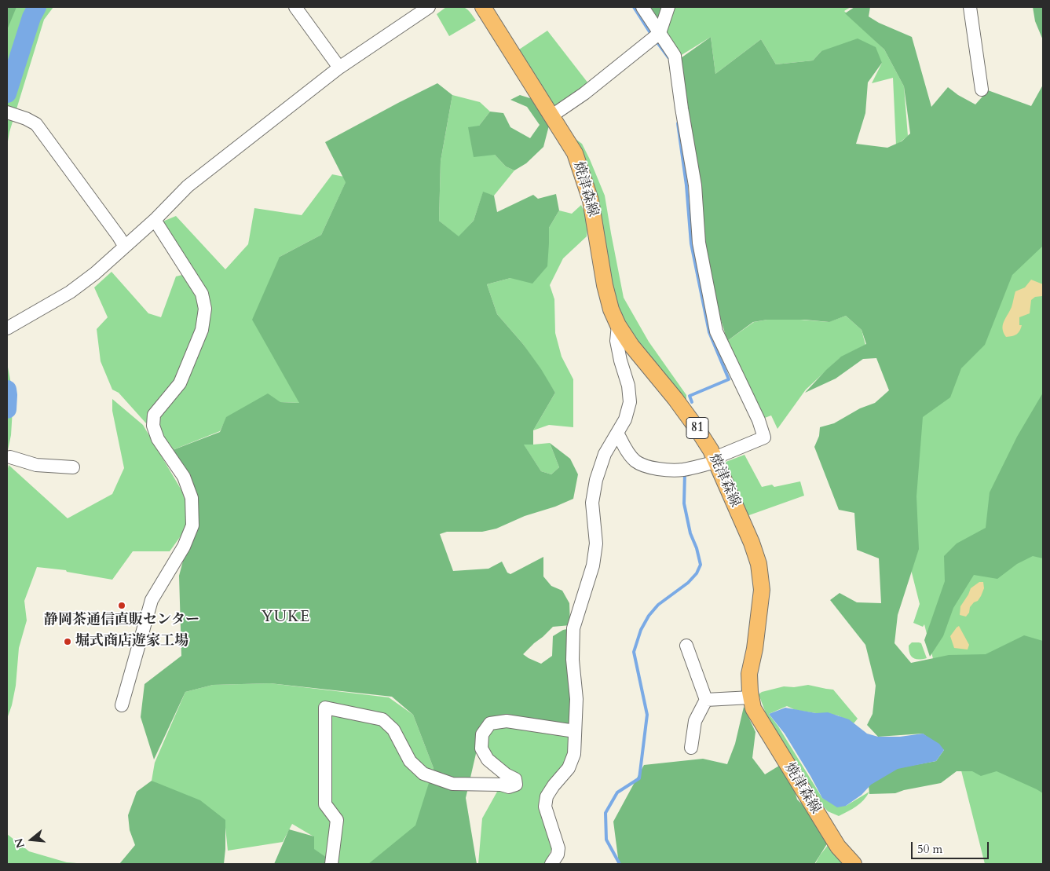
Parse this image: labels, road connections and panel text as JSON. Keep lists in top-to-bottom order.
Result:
{
  "streets": {
    "main road": ["焼津森線", "81"]
  },
  "districts": ["YUKE"],
  "places": ["静岡茶通信直販センター", "堀式商店遊家工場"],
  "scale_bar": "50 m",
  "north": "left"
}
